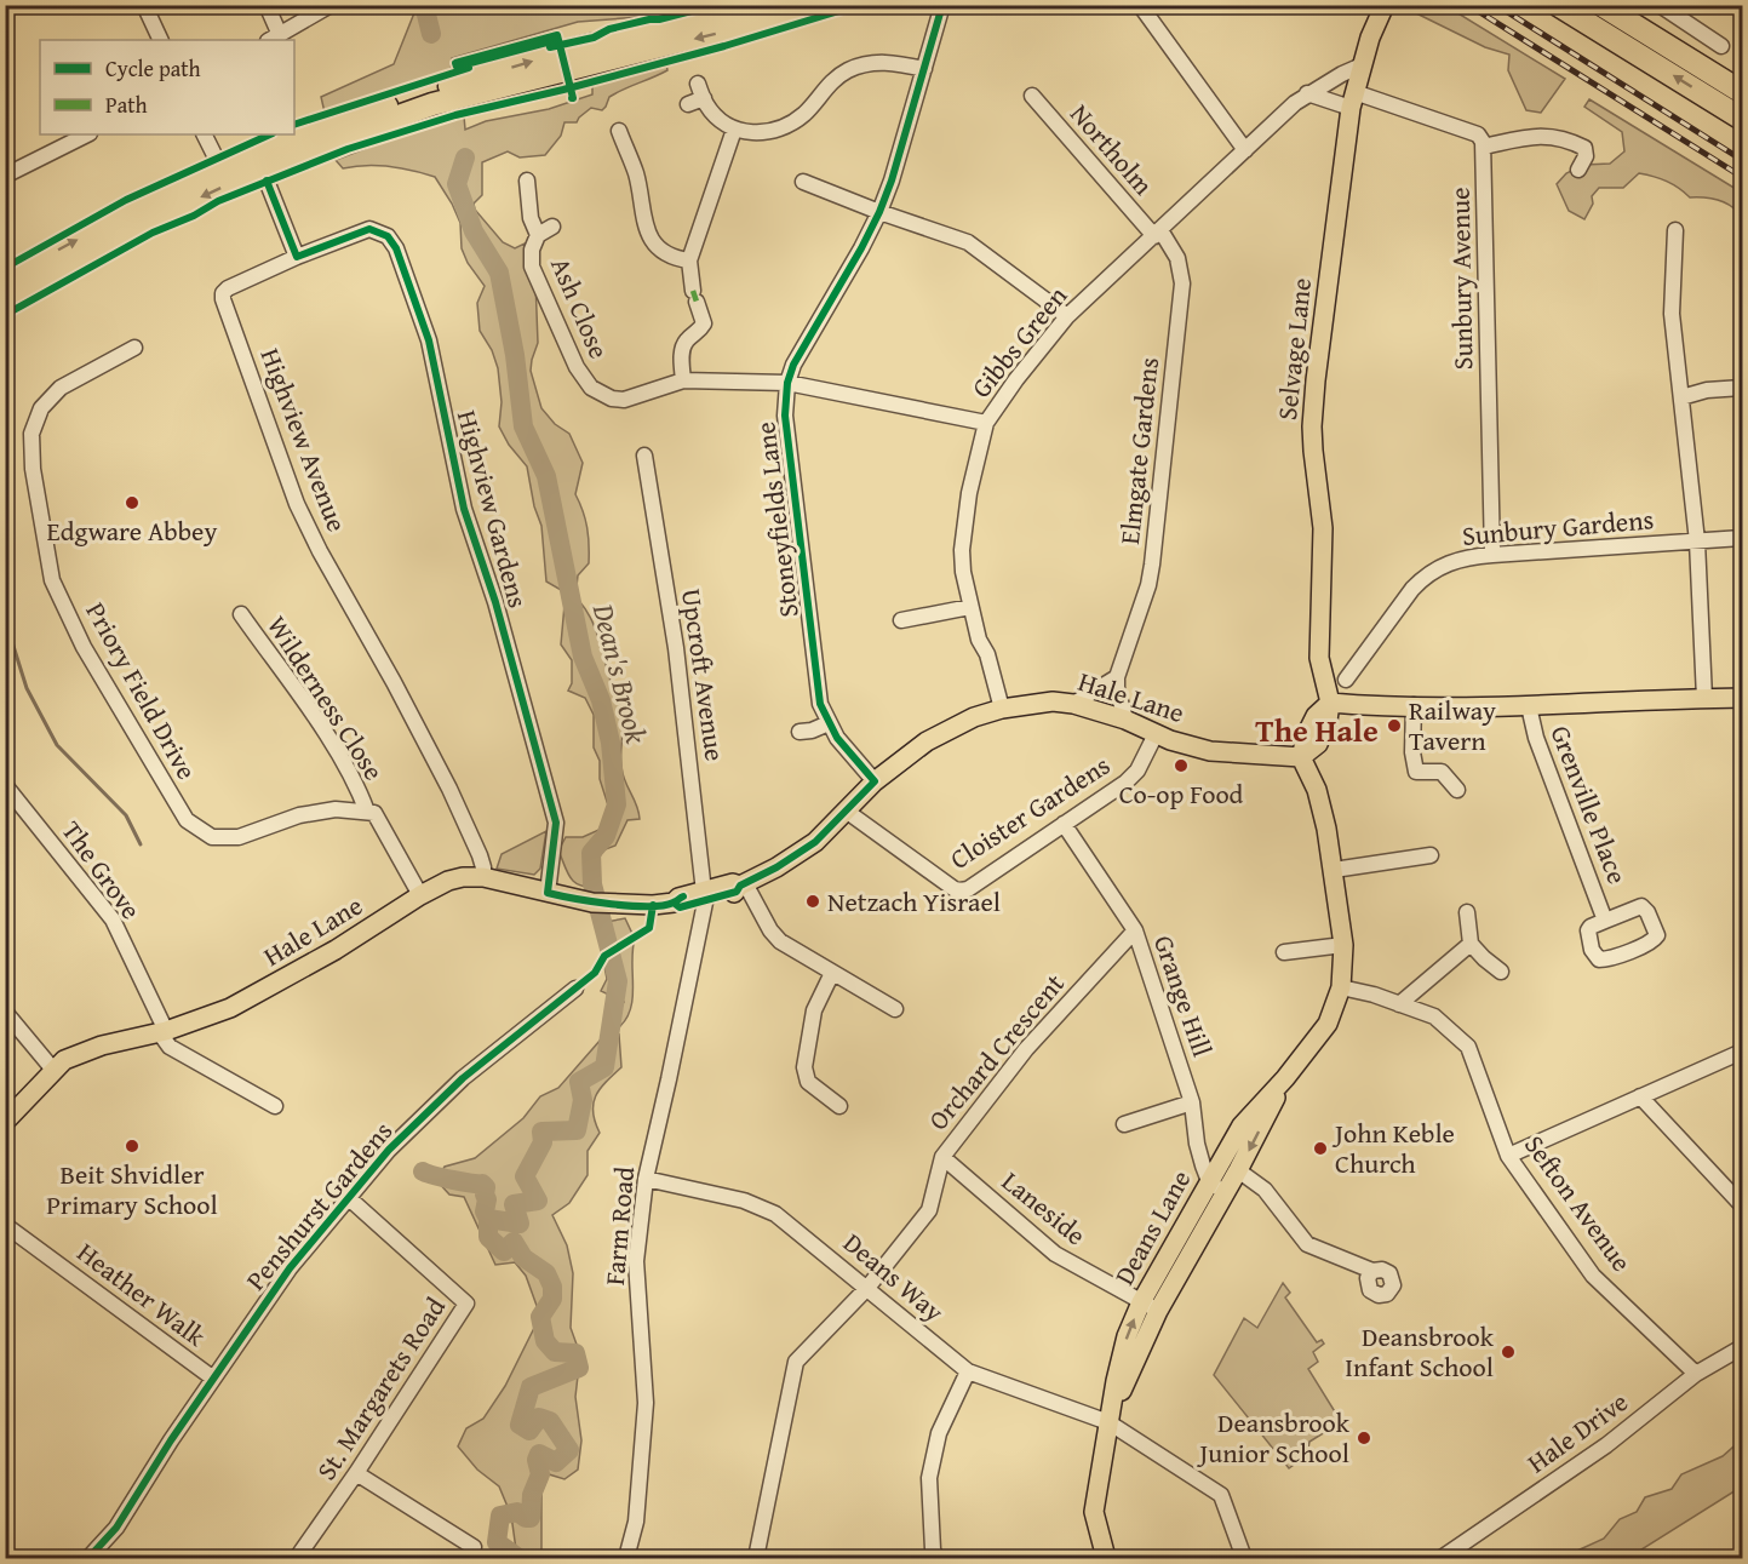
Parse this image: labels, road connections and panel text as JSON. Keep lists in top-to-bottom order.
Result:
{
  "streets": {
    "main road": ["Selvage Lane", "Hale Lane", "Deans Lane"],
    "street": [
      "Northolm",
      "Sunbury Avenue",
      "Ash Close",
      "Gibbs Green",
      "Highview Avenue",
      "Elmgate Gardens",
      "Highview Gardens",
      "Stoneyfields Lane",
      "Sunbury Gardens",
      "Upcroft Avenue",
      "Priory Field Drive",
      "Wilderness Close",
      "Grenville Place",
      "Cloister Gardens",
      "The Grove",
      "Grange Hill",
      "Orchard Crescent",
      "Sefton Avenue",
      "Penshurst Gardens",
      "Laneside",
      "Farm Road",
      "Deans Way",
      "Heather Walk",
      "St. Margarets Road",
      "Hale Drive"
    ]
  },
  "crossings": [
    ["Northolm", "Gibbs Green"],
    ["Northolm", "Elmgate Gardens"],
    ["Sunbury Avenue", "Selvage Lane"],
    ["Sunbury Avenue", "Sunbury Gardens"],
    ["Ash Close", "Gibbs Green"],
    ["Ash Close", "Stoneyfields Lane"],
    ["Gibbs Green", "Selvage Lane"],
    ["Gibbs Green", "Elmgate Gardens"],
    ["Gibbs Green", "Hale Lane"],
    ["Highview Avenue", "Highview Gardens"],
    ["Highview Avenue", "Hale Lane"],
    ["Elmgate Gardens", "Hale Lane"],
    ["Highview Gardens", "Hale Lane"],
    ["Stoneyfields Lane", "Hale Lane"],
    ["Upcroft Avenue", "Hale Lane"],
    ["Upcroft Avenue", "Farm Road"],
    ["Priory Field Drive", "Wilderness Close"],
    ["Hale Lane", "Cloister Gardens"],
    ["Hale Lane", "The Grove"],
    ["Hale Lane", "Farm Road"],
    ["Hale Lane", "Deans Lane"],
    ["Cloister Gardens", "Grange Hill"],
    ["Grange Hill", "Orchard Crescent"],
    ["Grange Hill", "Deans Lane"],
    ["Orchard Crescent", "Laneside"],
    ["Orchard Crescent", "Deans Way"],
    ["Sefton Avenue", "Deans Lane"],
    ["Sefton Avenue", "Hale Drive"],
    ["Penshurst Gardens", "Heather Walk"],
    ["Penshurst Gardens", "St. Margarets Road"],
    ["Laneside", "Deans Lane"],
    ["Farm Road", "Deans Way"],
    ["Deans Lane", "Deans Way"]
  ],
  "districts": ["The Hale"],
  "water": ["Dean's Brook"],
  "places": [
    "Edgware Abbey",
    "Railway Tavern",
    "Co-op Food",
    "Netzach Yisrael",
    "Beit Shvidler Primary School",
    "John Keble Church",
    "Deansbrook Infant School",
    "Deansbrook Junior School"
  ],
  "legend": ["Cycle path", "Path"]
}
